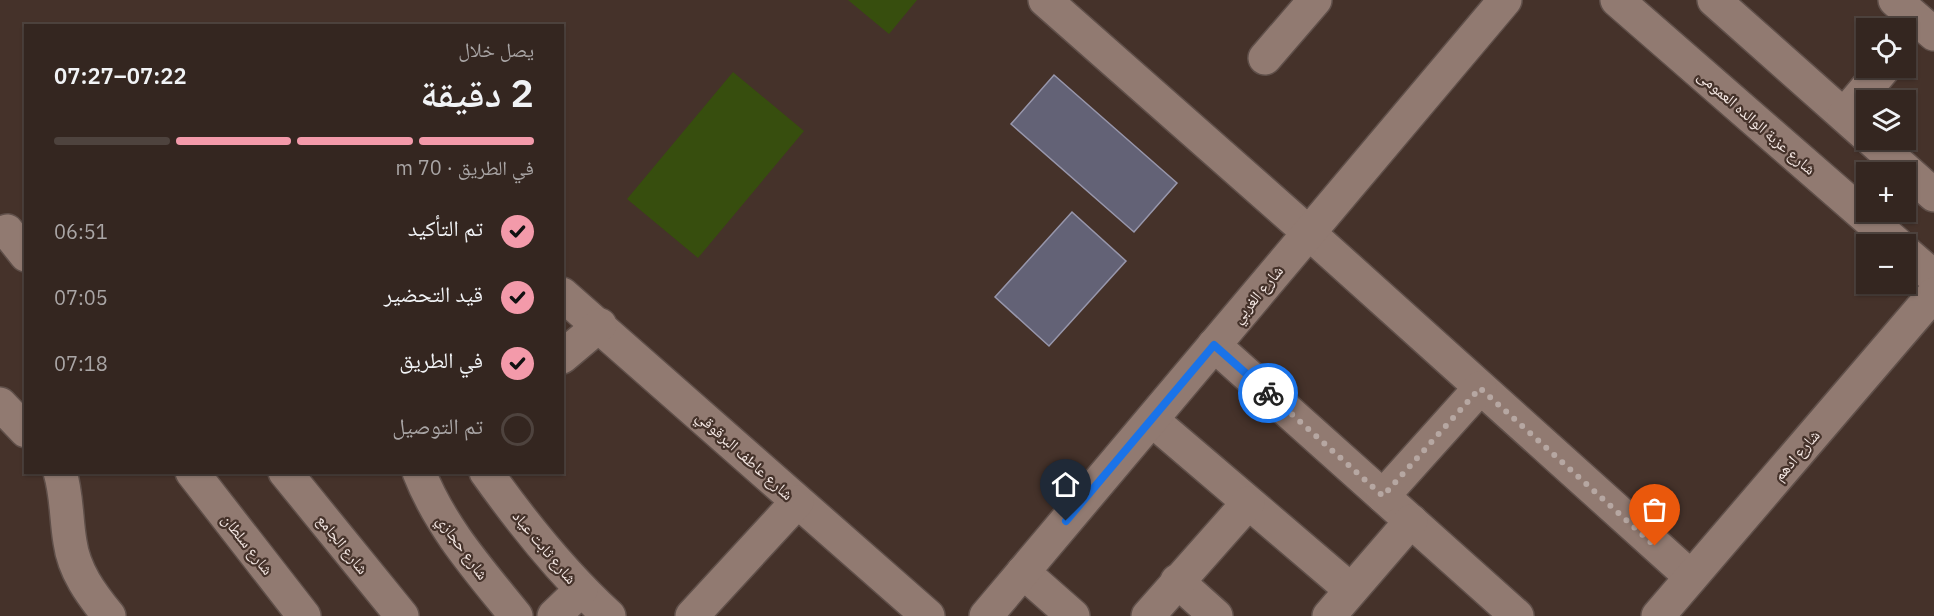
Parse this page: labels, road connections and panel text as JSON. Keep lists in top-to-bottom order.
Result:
{
  "streets": {
    "street": [
      "شارع عزبة الوالده العمومى",
      "شارع الغربي",
      "شارع عاطف البرقوقي",
      "شارع ادهم",
      "شارع سلطان",
      "شارع الجامع",
      "شارع حجازي",
      "شارع ثابت عياد"
    ]
  },
  "page": {
    "map_buttons": ["+", "−"],
    "heading": ["2 دقيقة", "يصل خلال", "07:22–07:27"],
    "bar": "في الطريق · 70 m",
    "list": [
      ["تم التأكيد", "06:51"],
      ["قيد التحضير", "07:05"],
      ["في الطريق", "07:18"],
      "تم التوصيل"
    ]
  }
}
